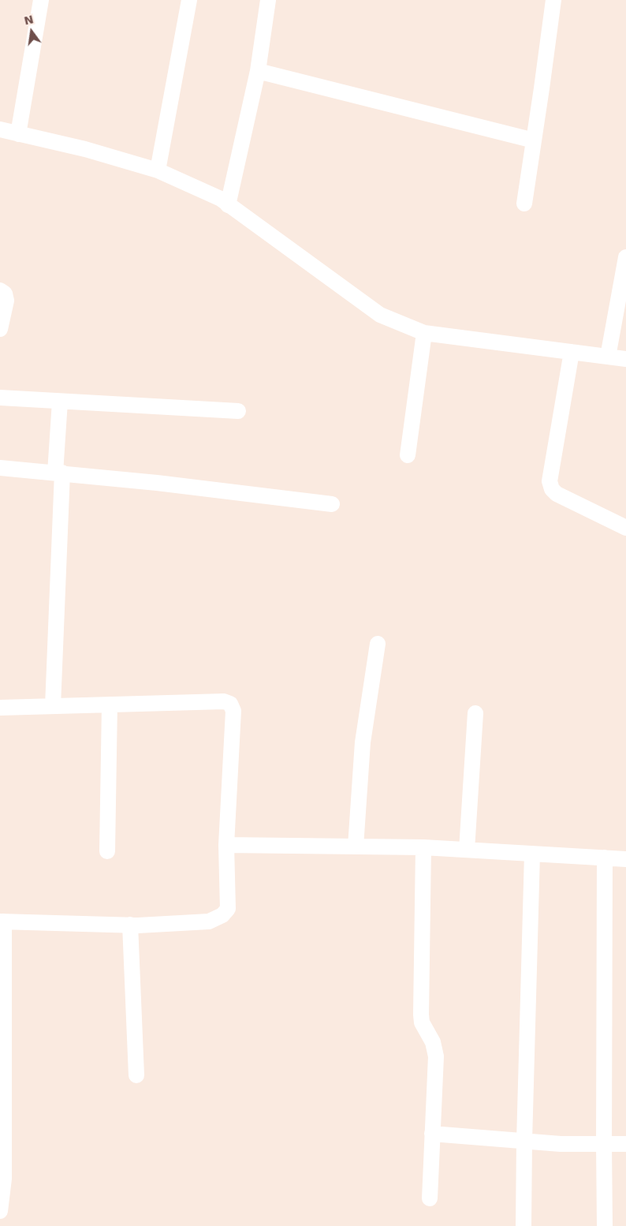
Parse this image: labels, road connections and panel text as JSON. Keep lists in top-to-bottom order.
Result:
{
  "north": "top"
}
